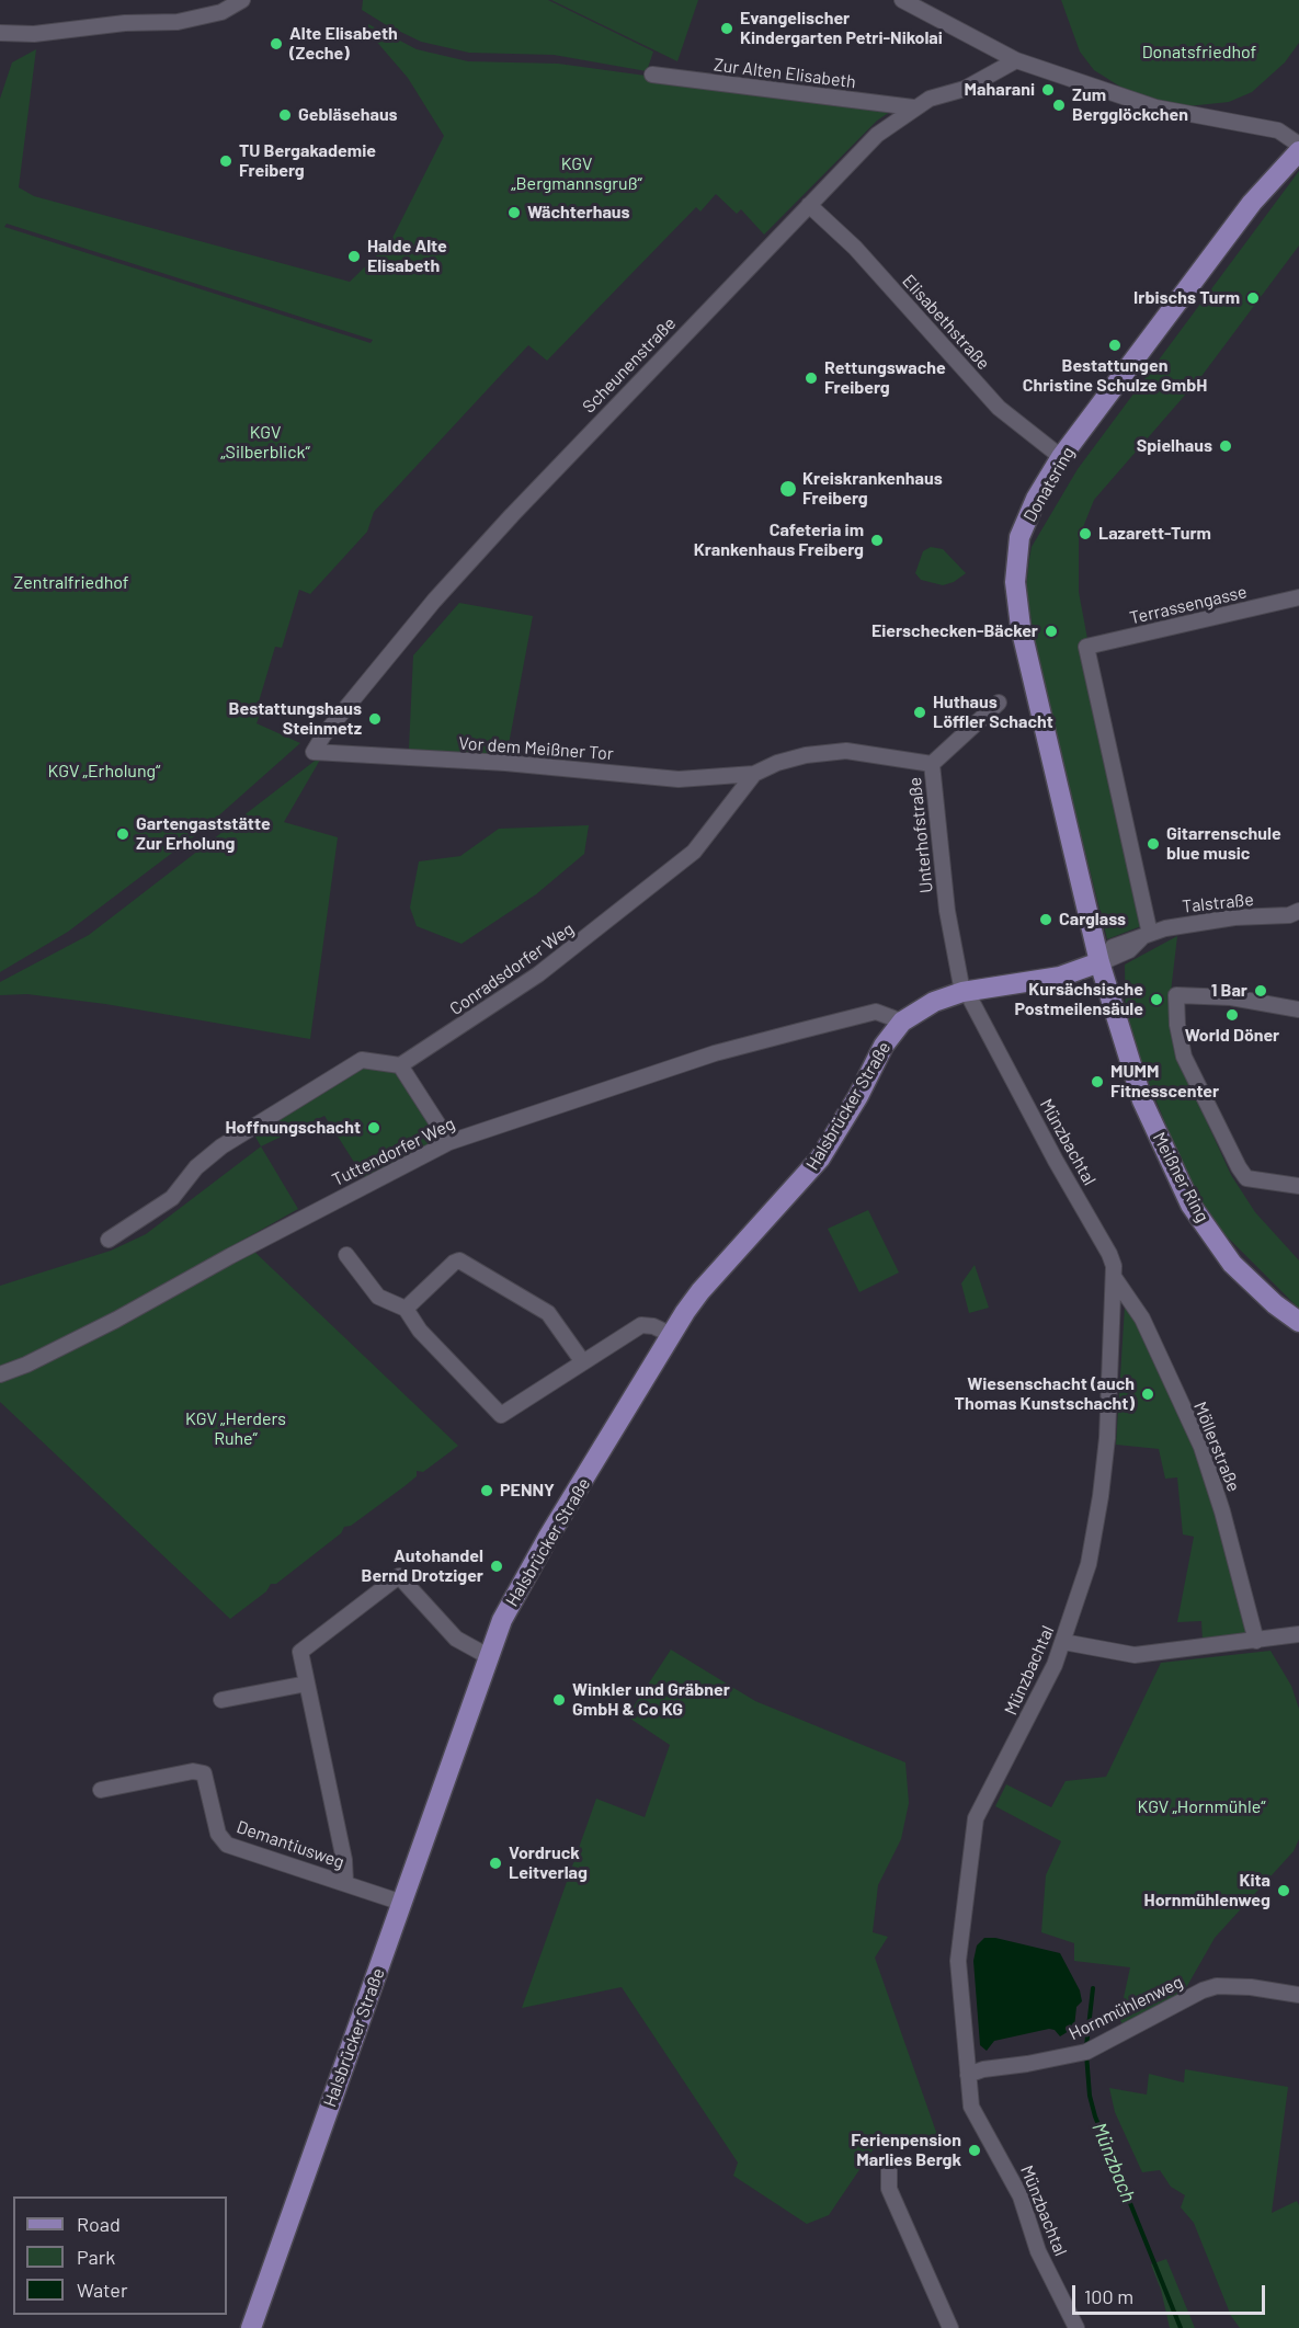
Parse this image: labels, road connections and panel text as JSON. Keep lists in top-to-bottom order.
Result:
{
  "streets": {
    "main road": ["Donatsring", "Halsbrücker Straße", "Meißner Ring"],
    "street": [
      "Zur Alten Elisabeth",
      "Elisabethstraße",
      "Scheunenstraße",
      "Terrassengasse",
      "Vor dem Meißner Tor",
      "Unterhofstraße",
      "Talstraße",
      "Conradsdorfer Weg",
      "Münzbachtal",
      "Tuttendorfer Weg",
      "Möllerstraße",
      "Demantiusweg",
      "Hornmühlenweg"
    ]
  },
  "crossings": [
    ["Zur Alten Elisabeth", "Scheunenstraße"],
    ["Elisabethstraße", "Scheunenstraße"],
    ["Elisabethstraße", "Donatsring"],
    ["Scheunenstraße", "Vor dem Meißner Tor"],
    ["Donatsring", "Talstraße"],
    ["Donatsring", "Halsbrücker Straße"],
    ["Donatsring", "Meißner Ring"],
    ["Terrassengasse", "Talstraße"],
    ["Vor dem Meißner Tor", "Conradsdorfer Weg"],
    ["Unterhofstraße", "Halsbrücker Straße"],
    ["Unterhofstraße", "Münzbachtal"],
    ["Talstraße", "Halsbrücker Straße"],
    ["Talstraße", "Meißner Ring"],
    ["Halsbrücker Straße", "Münzbachtal"],
    ["Halsbrücker Straße", "Tuttendorfer Weg"],
    ["Halsbrücker Straße", "Meißner Ring"],
    ["Halsbrücker Straße", "Demantiusweg"],
    ["Münzbachtal", "Möllerstraße"],
    ["Münzbachtal", "Hornmühlenweg"]
  ],
  "water": ["Münzbach"],
  "parks": [
    "Donatsfriedhof",
    "KGV „Bergmannsgruß“",
    "KGV „Silberblick“",
    "Zentralfriedhof",
    "KGV „Erholung“",
    "KGV „Herders Ruhe“",
    "KGV „Hornmühle“"
  ],
  "places": [
    "Evangelischer Kindergarten Petri-Nikolai",
    "Alte Elisabeth (Zeche)",
    "Maharani",
    "Zum Bergglöckchen",
    "Gebläsehaus",
    "TU Bergakademie Freiberg",
    "Wächterhaus",
    "Halde Alte Elisabeth",
    "Irbischs Turm",
    "Bestattungen Christine Schulze GmbH",
    "Rettungswache Freiberg",
    "Spielhaus",
    "Kreiskrankenhaus Freiberg",
    "Lazarett-Turm",
    "Cafeteria im Krankenhaus Freiberg",
    "Eierschecken-Bäcker",
    "Huthaus Löffler Schacht",
    "Bestattungshaus Steinmetz",
    "Gartengaststätte Zur Erholung",
    "Gitarrenschule blue music",
    "Carglass",
    "1 Bar",
    "Kursächsische Postmeilensäule",
    "World Döner",
    "MUMM Fitnesscenter",
    "Hoffnungschacht",
    "Wiesenschacht (auch Thomas Kunstschacht)",
    "PENNY",
    "Autohandel Bernd Drotziger",
    "Winkler und Gräbner GmbH & Co KG",
    "Vordruck Leitverlag",
    "Kita Hornmühlenweg",
    "Ferienpension Marlies Bergk"
  ],
  "legend": ["Road", "Park", "Water"],
  "scale_bar": "100 m"
}
